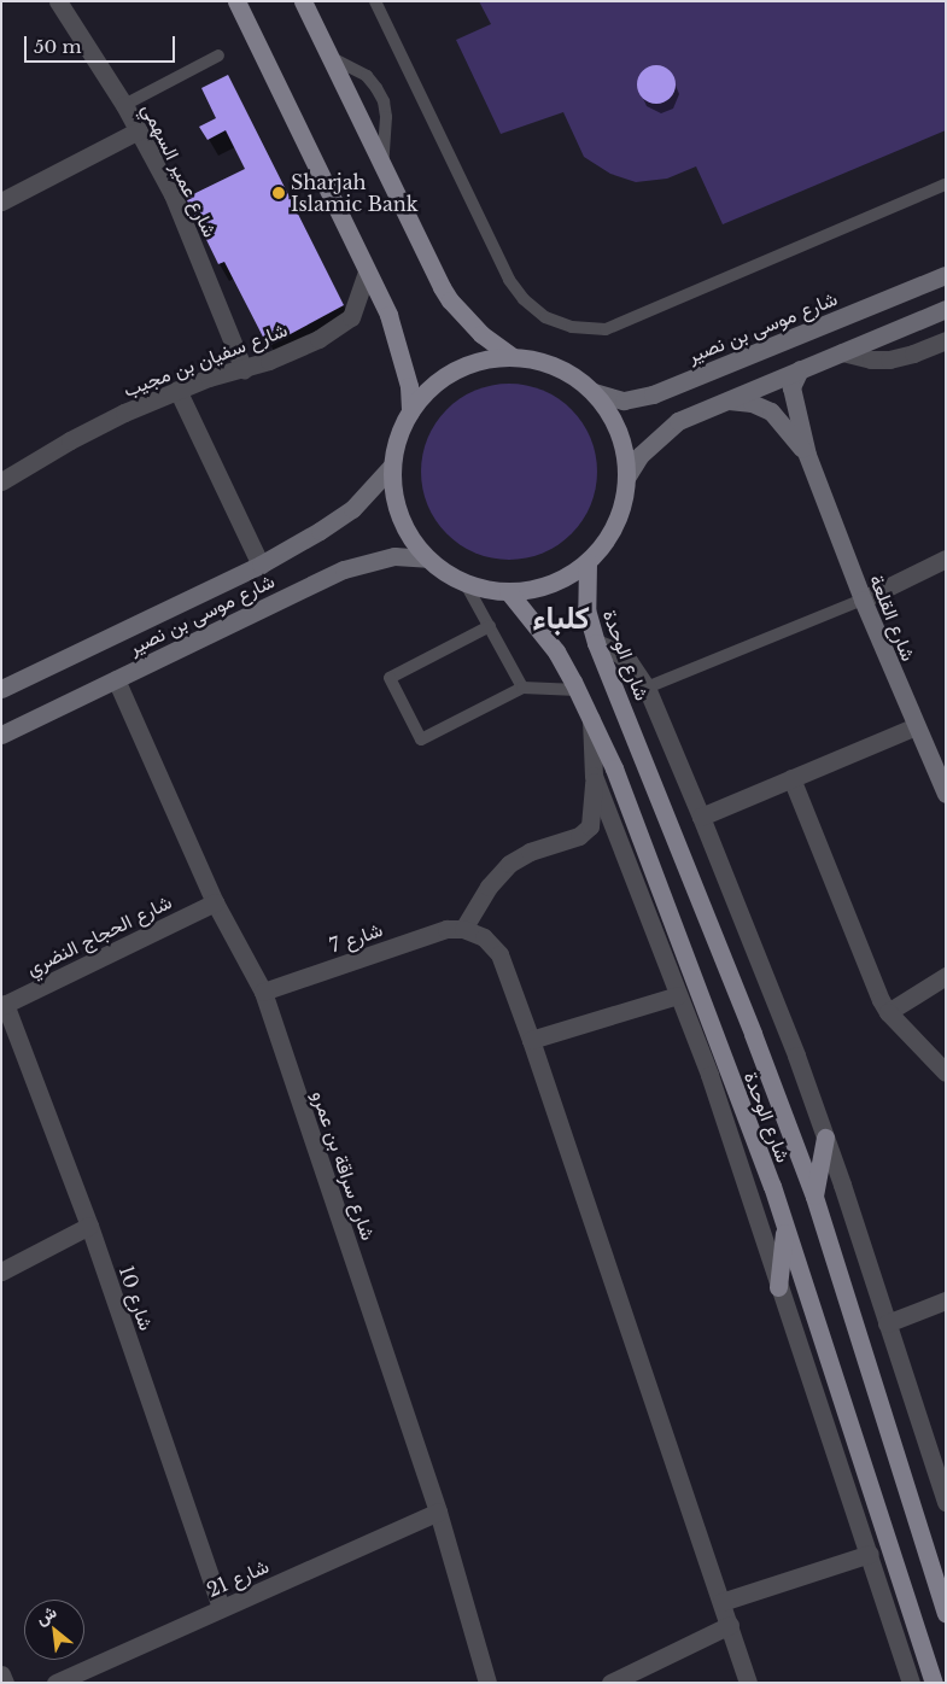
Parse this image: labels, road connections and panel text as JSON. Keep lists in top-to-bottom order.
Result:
{
  "streets": {
    "main road": ["شارع الوحدة"],
    "street": [
      "شارع عمير السهمي",
      "شارع موسى بن نصير",
      "شارع سفيان بن مجيب",
      "شارع القلعة",
      "شارع الحجاج النضري",
      "شارع 7",
      "شارع سراقة بن عمرو",
      "شارع 10",
      "شارع 21"
    ]
  },
  "crossings": [
    ["شارع عمير السهمي", "شارع سفيان بن مجيب"],
    ["شارع موسى بن نصير", "شارع سراقة بن عمرو"],
    ["شارع الحجاج النضري", "شارع سراقة بن عمرو"],
    ["شارع الحجاج النضري", "شارع 10"],
    ["شارع 7", "شارع سراقة بن عمرو"],
    ["شارع سراقة بن عمرو", "شارع 21"],
    ["شارع 10", "شارع 21"]
  ],
  "districts": ["كلباء"],
  "places": ["Sharjah Islamic Bank"],
  "scale_bar": "50 m",
  "north": "top left"
}
